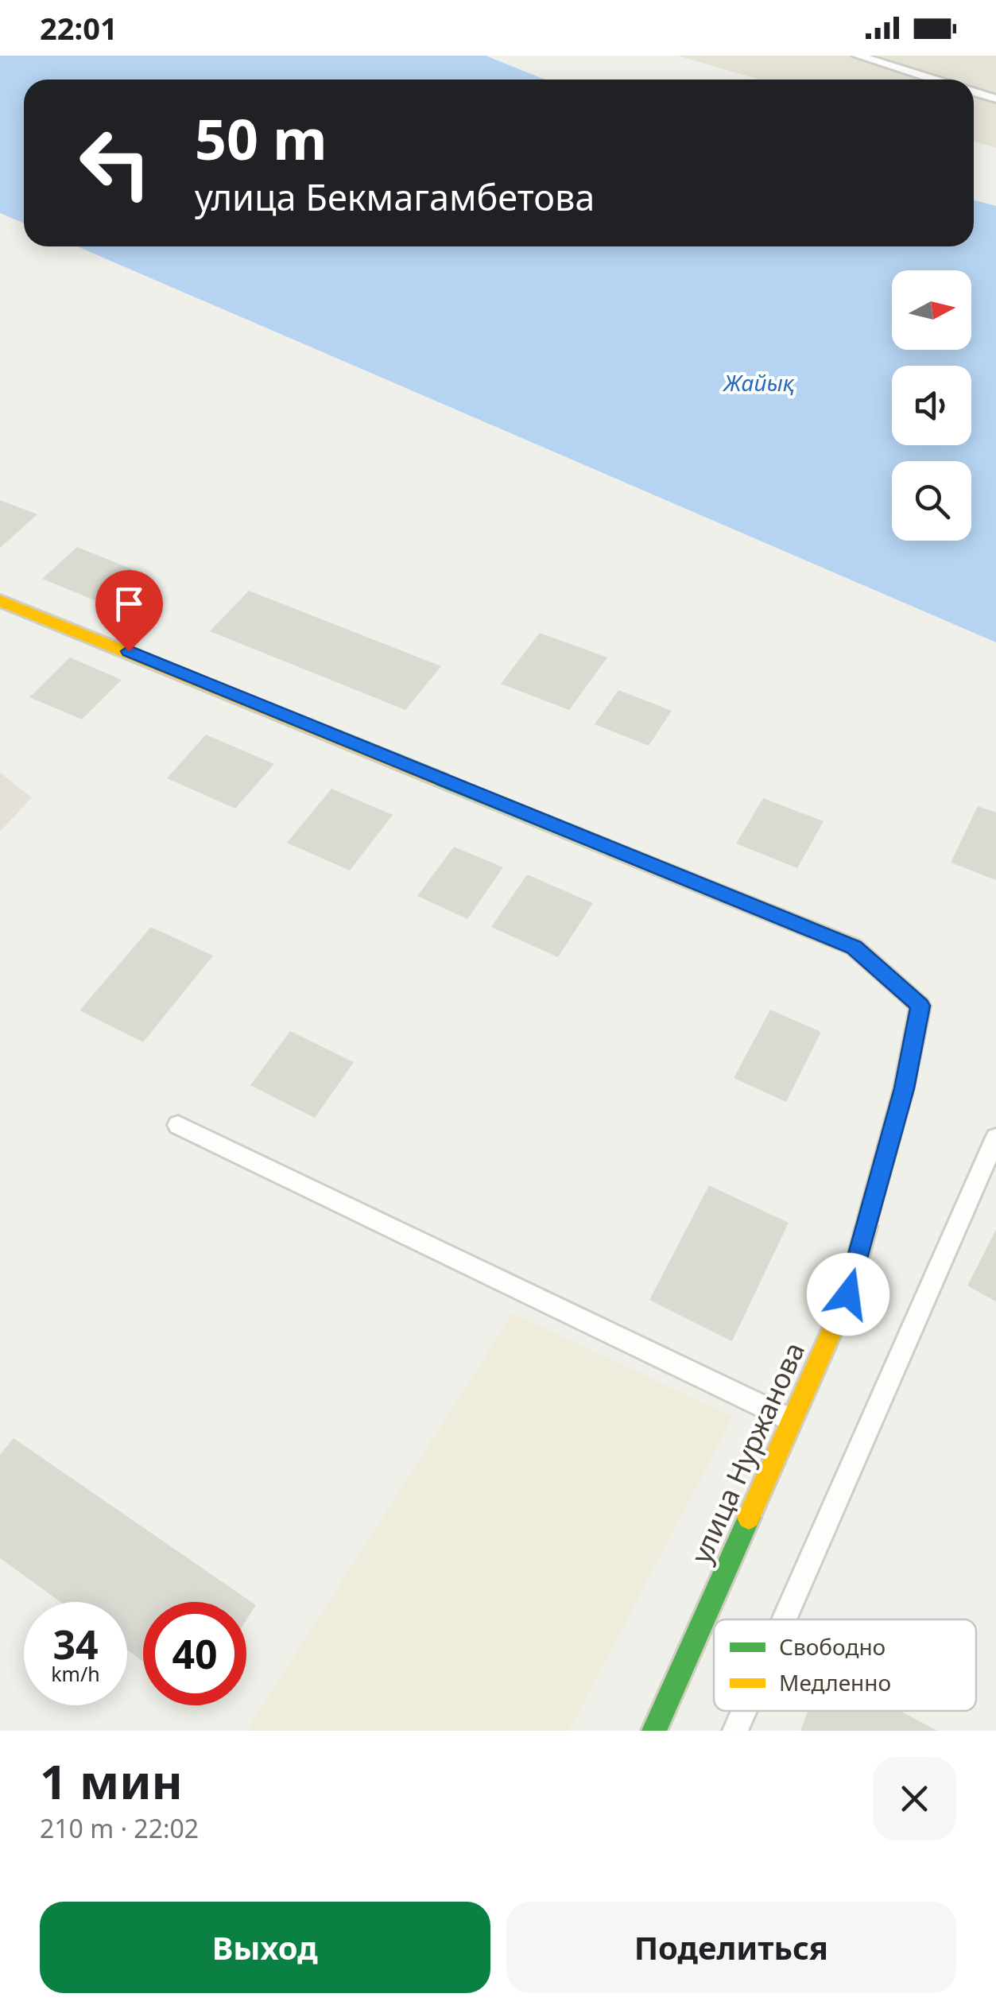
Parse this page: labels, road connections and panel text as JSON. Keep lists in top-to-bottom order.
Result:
{
  "streets": {
    "street": ["улица Нуржанова"]
  },
  "water": ["Жайық"],
  "legend": ["Свободно", "Медленно"],
  "north": "right",
  "page": {
    "status": "22:01",
    "turn": ["50 m", "улица Бекмагамбетова"],
    "speed": "34 km/h",
    "limit": "40",
    "heading": ["1 мин", "210 m · 22:02"],
    "buttons": ["Выход", "Поделиться"]
  }
}
